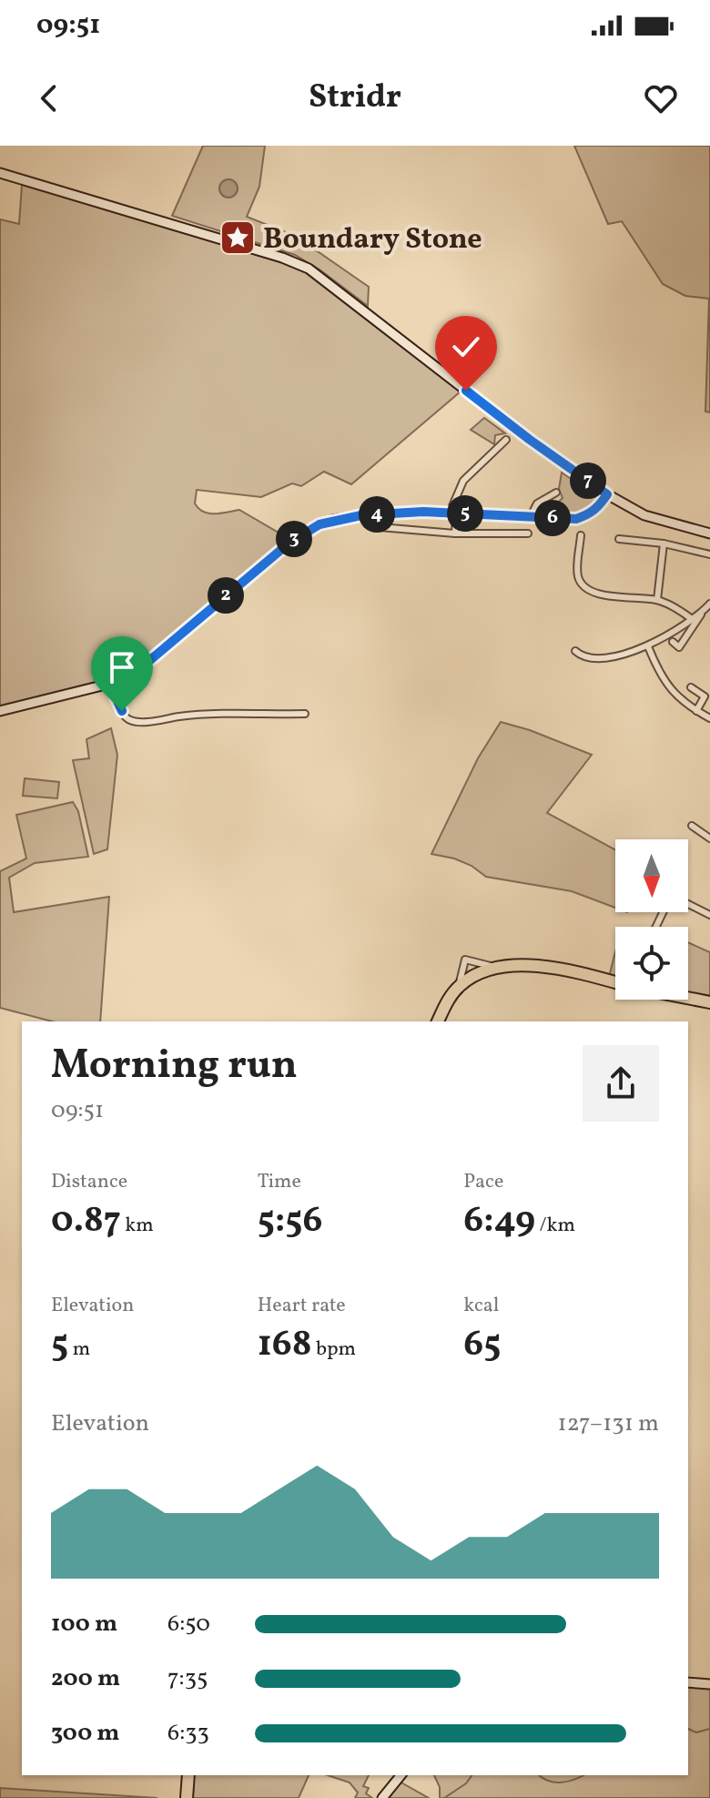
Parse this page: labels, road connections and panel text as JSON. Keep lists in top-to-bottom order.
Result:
{
  "places": {
    "place": ["Boundary Stone"]
  },
  "north": "bottom",
  "page": {
    "status": "09:51",
    "header": "Stridr",
    "pins": [
      "7",
      "5",
      "4",
      "6",
      "3",
      "2"
    ],
    "heading": ["Morning run", "09:51"],
    "stats": [
      ["Distance", "0.87 km"],
      ["Time", "5:56"],
      ["Pace", "6:49 /km"],
      ["Elevation", "5 m"],
      ["Heart rate", "168 bpm"],
      ["kcal", "65"]
    ],
    "chart": ["Elevation", "127–131 m"],
    "list": [
      {
        "name": "100 m",
        "note": "6:50"
      },
      {
        "name": "200 m",
        "note": "7:35"
      },
      {
        "name": "300 m",
        "note": "6:33"
      }
    ]
  }
}
